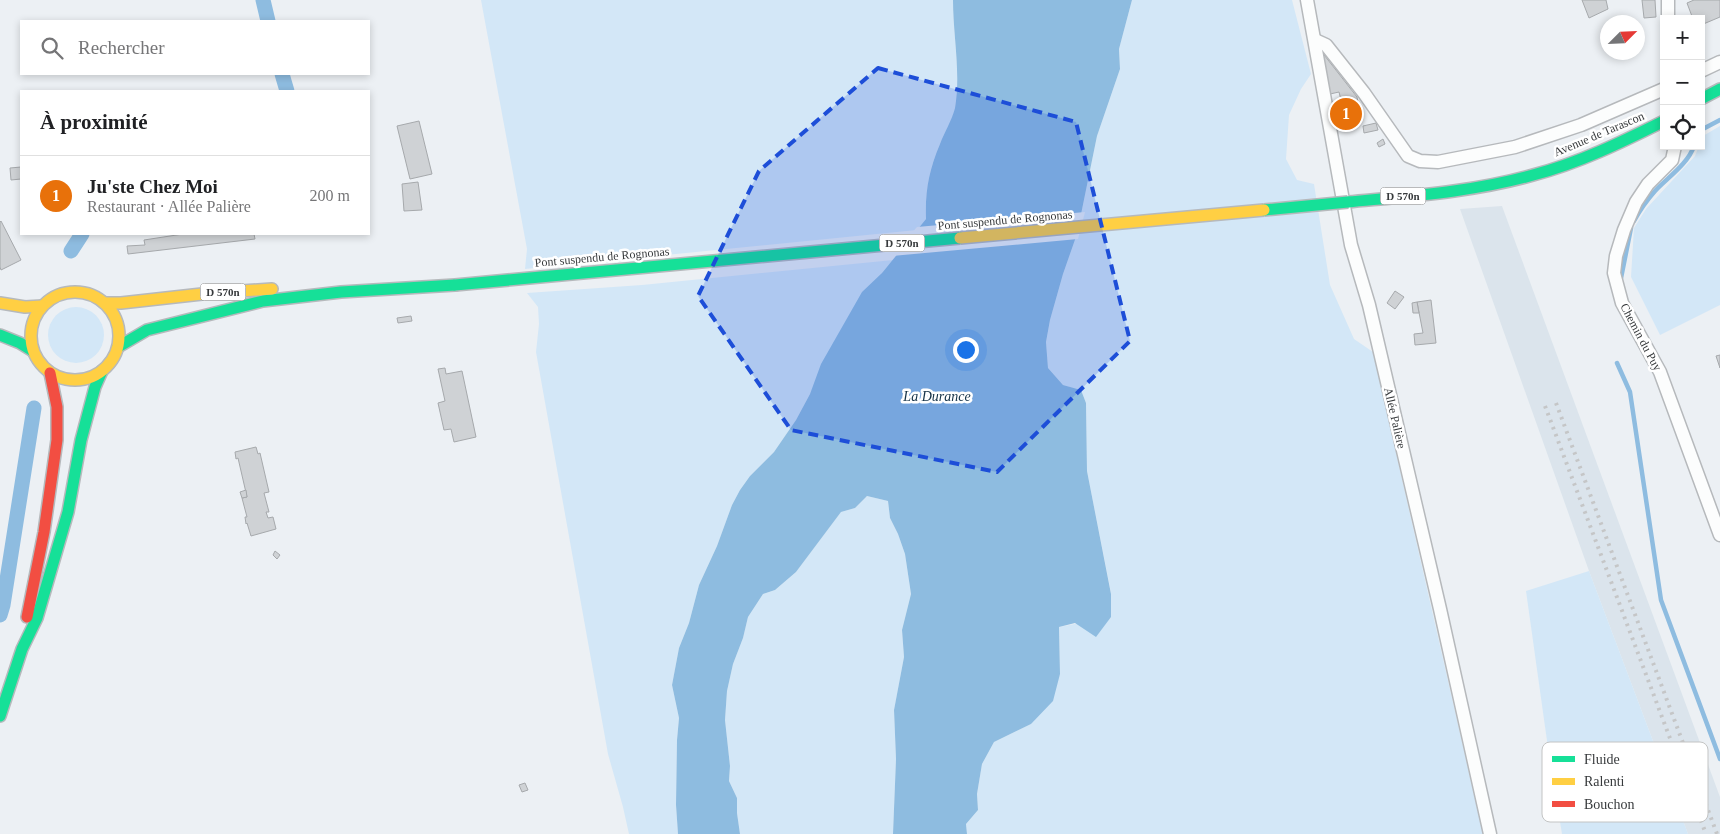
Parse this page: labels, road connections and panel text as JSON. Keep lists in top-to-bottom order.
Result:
{
  "streets": {
    "main road": ["Avenue de Tarascon", "D 570n", "Pont suspendu de Rognonas"],
    "street": ["Chemin du Puy", "Allée Palière"]
  },
  "crossings": [
    ["Avenue de Tarascon", "Pont suspendu de Rognonas"],
    ["D 570n", "Pont suspendu de Rognonas"]
  ],
  "water": ["La Durance"],
  "legend": ["Fluide", "Ralenti", "Bouchon"],
  "north": "top right",
  "page": {
    "map_buttons": ["+", "−"],
    "search": "Rechercher",
    "heading": "À proximité",
    "pins": "1",
    "list": [
      {
        "mark": "1",
        "name": "Ju'ste Chez Moi",
        "note": "Restaurant · Allée Palière",
        "value": "200 m"
      }
    ]
  }
}
